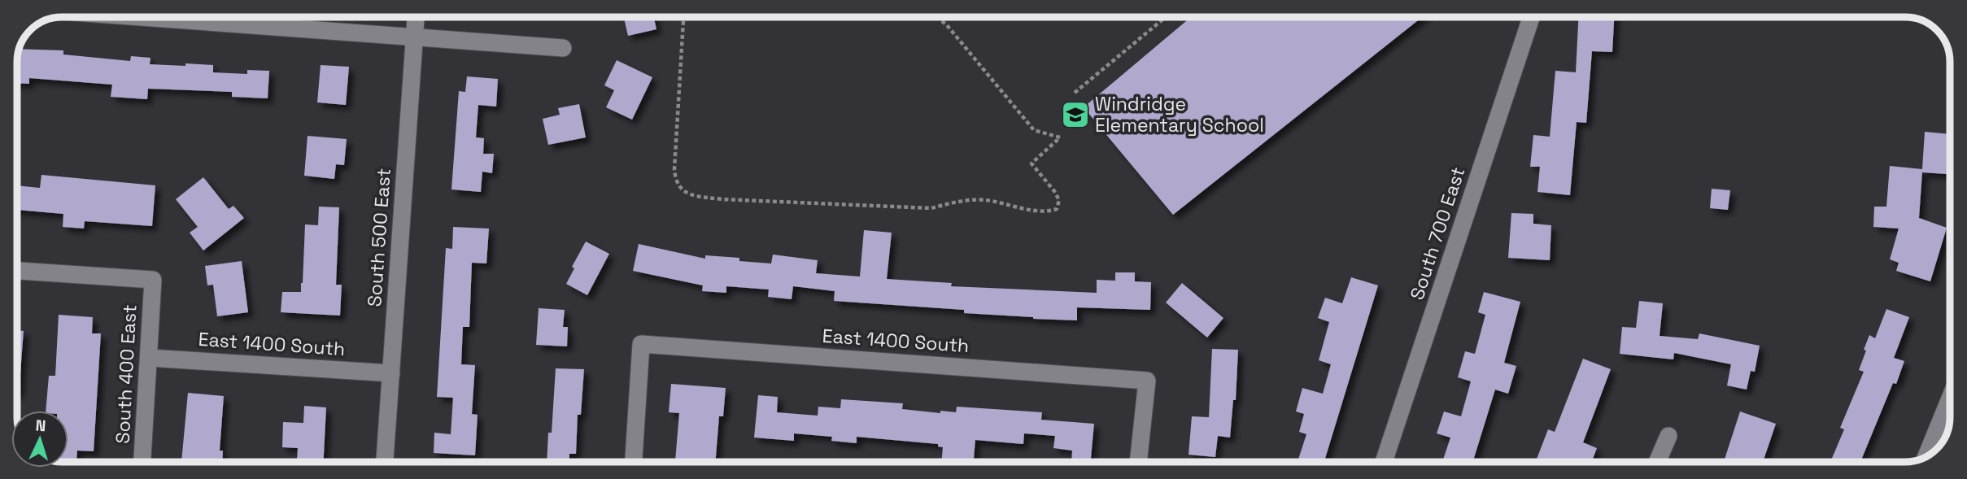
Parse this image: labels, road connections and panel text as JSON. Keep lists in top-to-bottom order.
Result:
{
  "streets": {
    "street": [
      "South 700 East",
      "South 500 East",
      "East 1400 South",
      "South 400 East"
    ]
  },
  "crossings": [
    ["South 500 East", "East 1400 South"],
    ["East 1400 South", "South 400 East"]
  ],
  "places": {
    "school or university": ["Windridge Elementary School"]
  },
  "north": "top"
}
